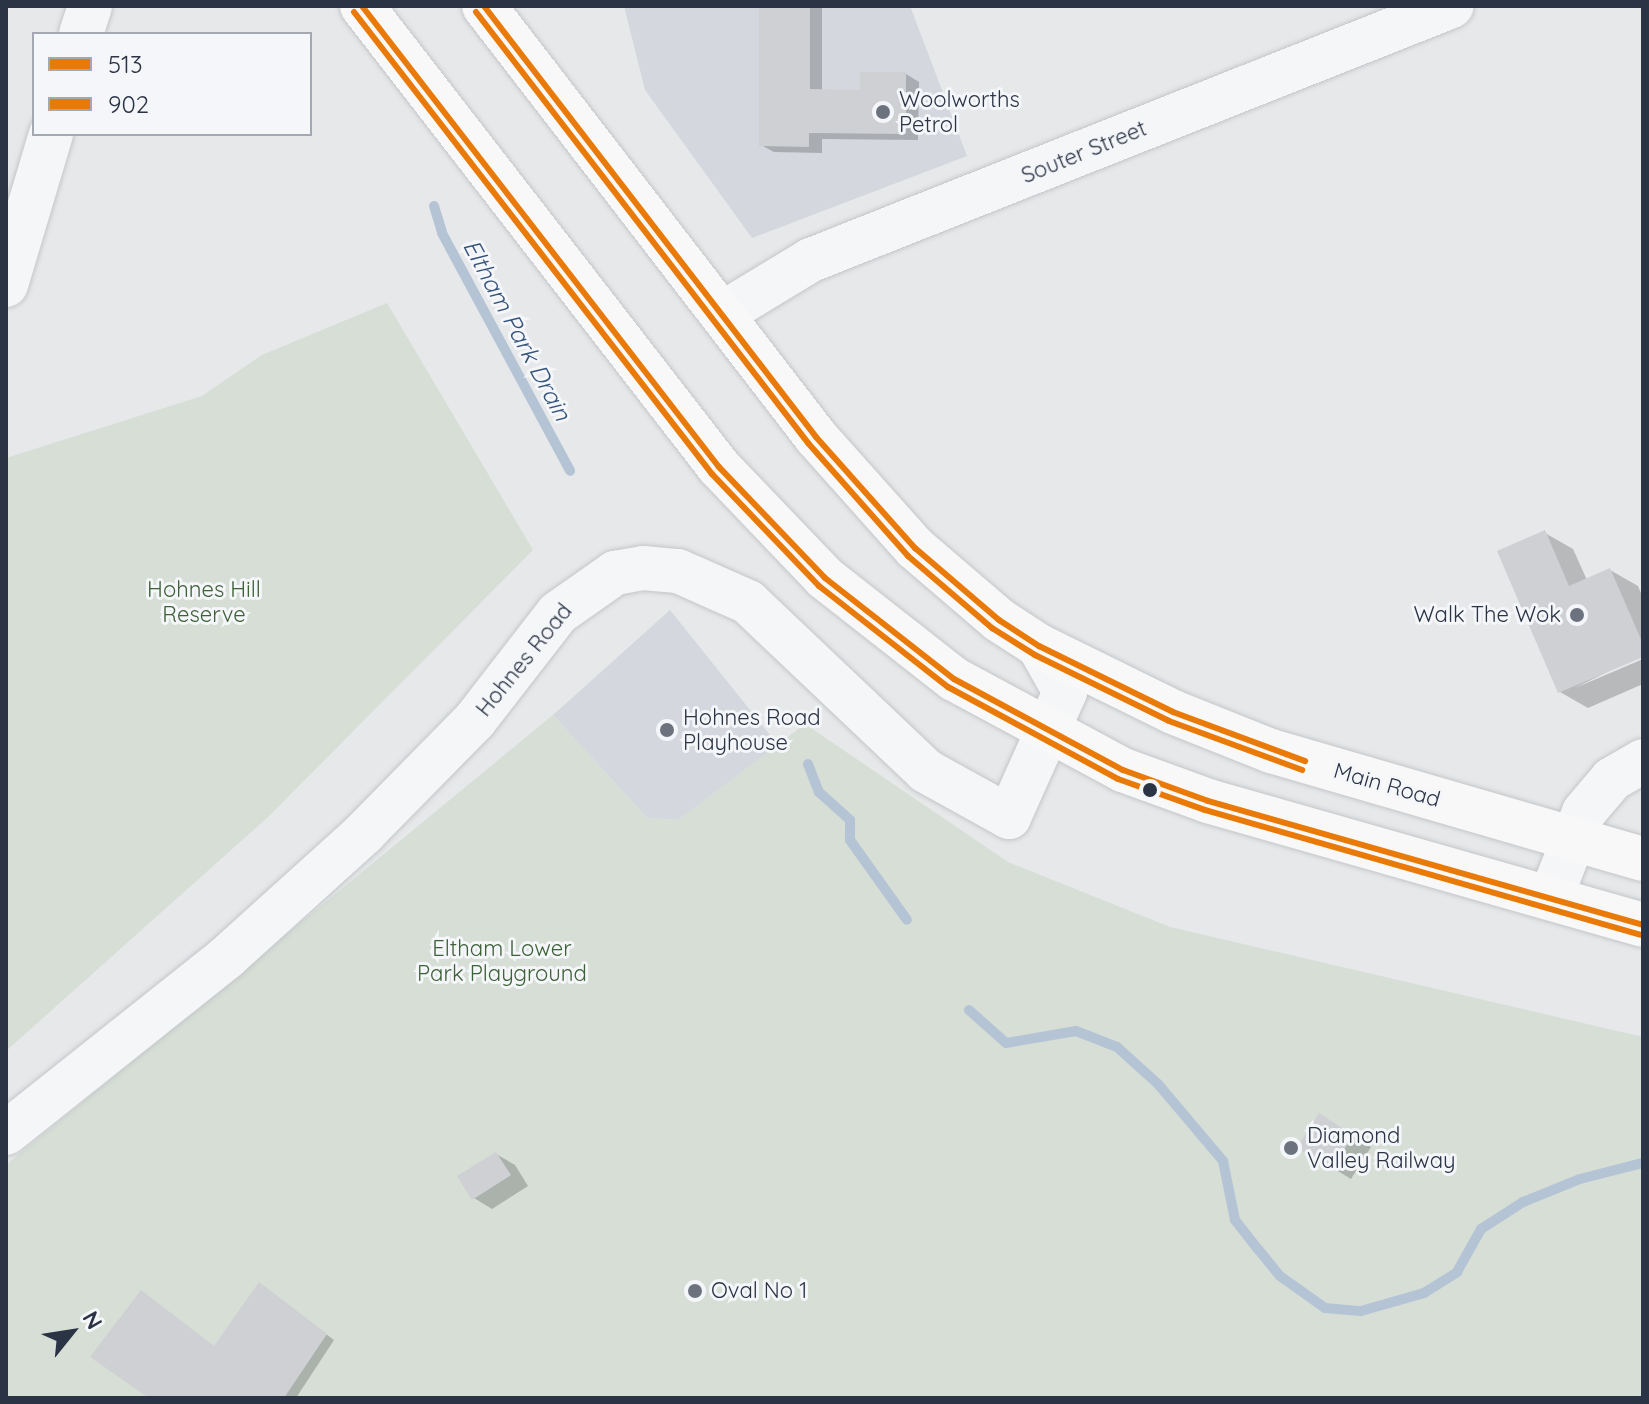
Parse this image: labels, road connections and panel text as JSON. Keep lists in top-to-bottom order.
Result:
{
  "streets": {
    "main road": ["Main Road"],
    "street": ["Souter Street", "Hohnes Road"]
  },
  "crossings": [
    ["Souter Street", "Main Road"],
    ["Hohnes Road", "Main Road"]
  ],
  "water": ["Eltham Park Drain"],
  "parks": ["Hohnes Hill Reserve", "Eltham Lower Park Playground"],
  "places": [
    "Woolworths Petrol",
    "Walk The Wok",
    "Hohnes Road Playhouse",
    "Diamond Valley Railway",
    "Oval No 1"
  ],
  "lines": ["transit line 513", "transit line 902"],
  "legend": ["513", "902"],
  "north": "top right"
}
